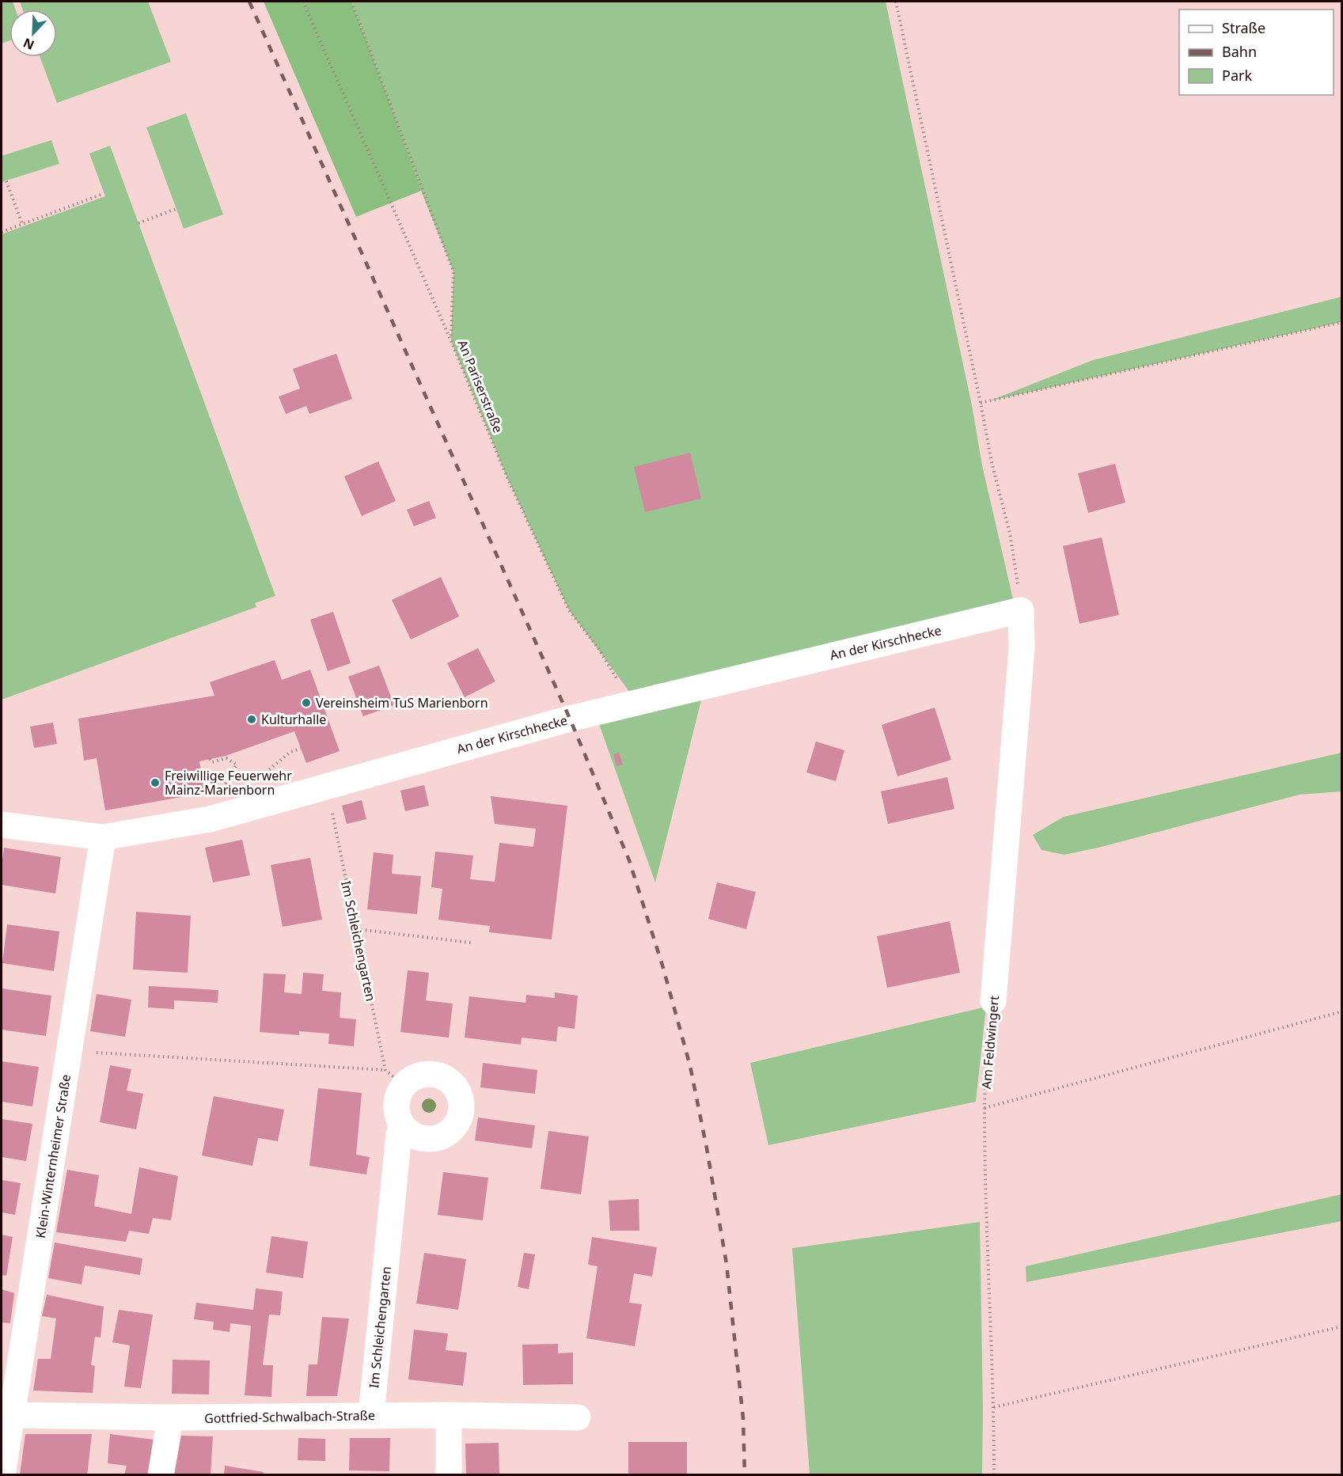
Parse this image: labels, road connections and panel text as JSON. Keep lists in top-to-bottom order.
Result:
{
  "streets": {
    "street": [
      "An der Kirschhecke",
      "Im Schleichengarten",
      "Am Feldwingert",
      "Klein-Winternheimer Straße",
      "Gottfried-Schwalbach-Straße"
    ],
    "path": ["An Pariserstraße"]
  },
  "crossings": [
    ["An Pariserstraße", "An der Kirschhecke"],
    ["An der Kirschhecke", "Im Schleichengarten"],
    ["An der Kirschhecke", "Am Feldwingert"],
    ["An der Kirschhecke", "Klein-Winternheimer Straße"],
    ["Im Schleichengarten", "Gottfried-Schwalbach-Straße"],
    ["Klein-Winternheimer Straße", "Gottfried-Schwalbach-Straße"]
  ],
  "places": ["Vereinsheim TuS Marienborn", "Kulturhalle", "Freiwillige Feuerwehr Mainz-Marienborn"],
  "legend": ["Straße", "Bahn", "Park"],
  "north": "bottom left"
}
